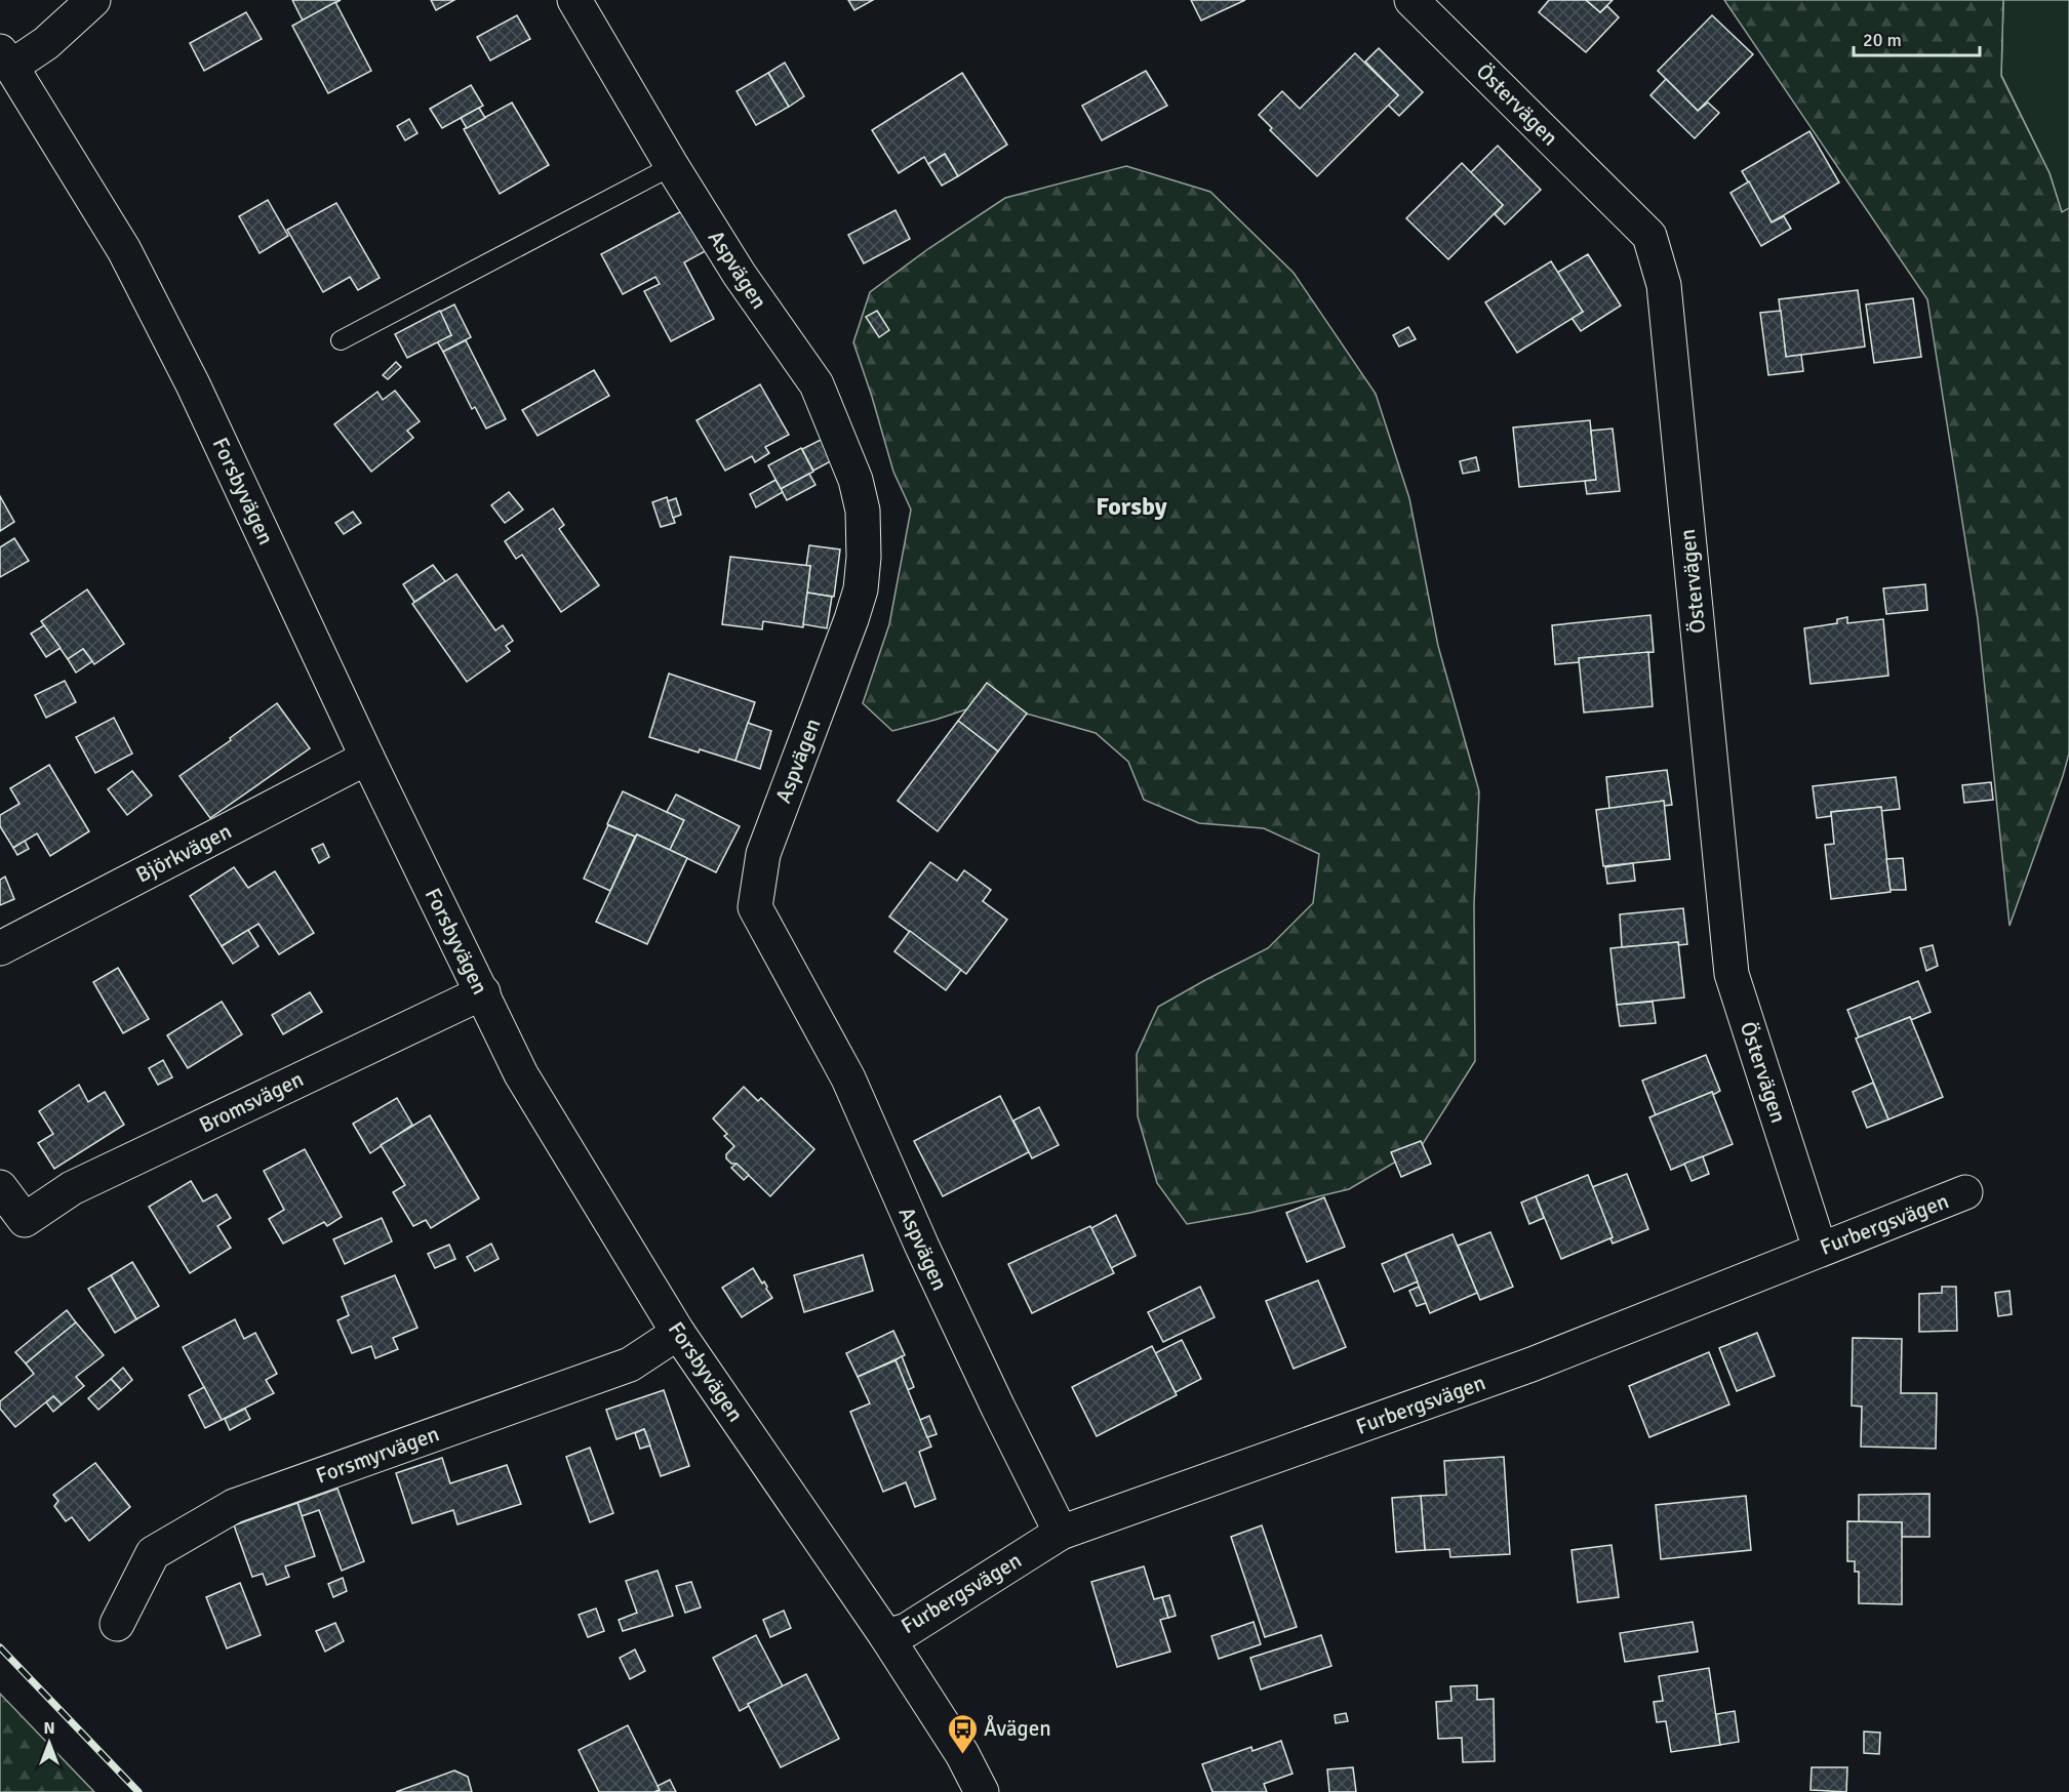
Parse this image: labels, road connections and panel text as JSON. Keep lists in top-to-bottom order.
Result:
{
  "streets": {
    "street": [
      "Östervägen",
      "Aspvägen",
      "Forsbyvägen",
      "Björkvägen",
      "Bromsvägen",
      "Furbergsvägen",
      "Forsmyrvägen"
    ]
  },
  "crossings": [
    ["Östervägen", "Furbergsvägen"],
    ["Aspvägen", "Furbergsvägen"],
    ["Forsbyvägen", "Björkvägen"],
    ["Forsbyvägen", "Bromsvägen"],
    ["Forsbyvägen", "Furbergsvägen"],
    ["Forsbyvägen", "Forsmyrvägen"]
  ],
  "districts": ["Forsby"],
  "places": {
    "bus stop": ["Åvägen"]
  },
  "scale_bar": "20 m",
  "north": "top"
}
